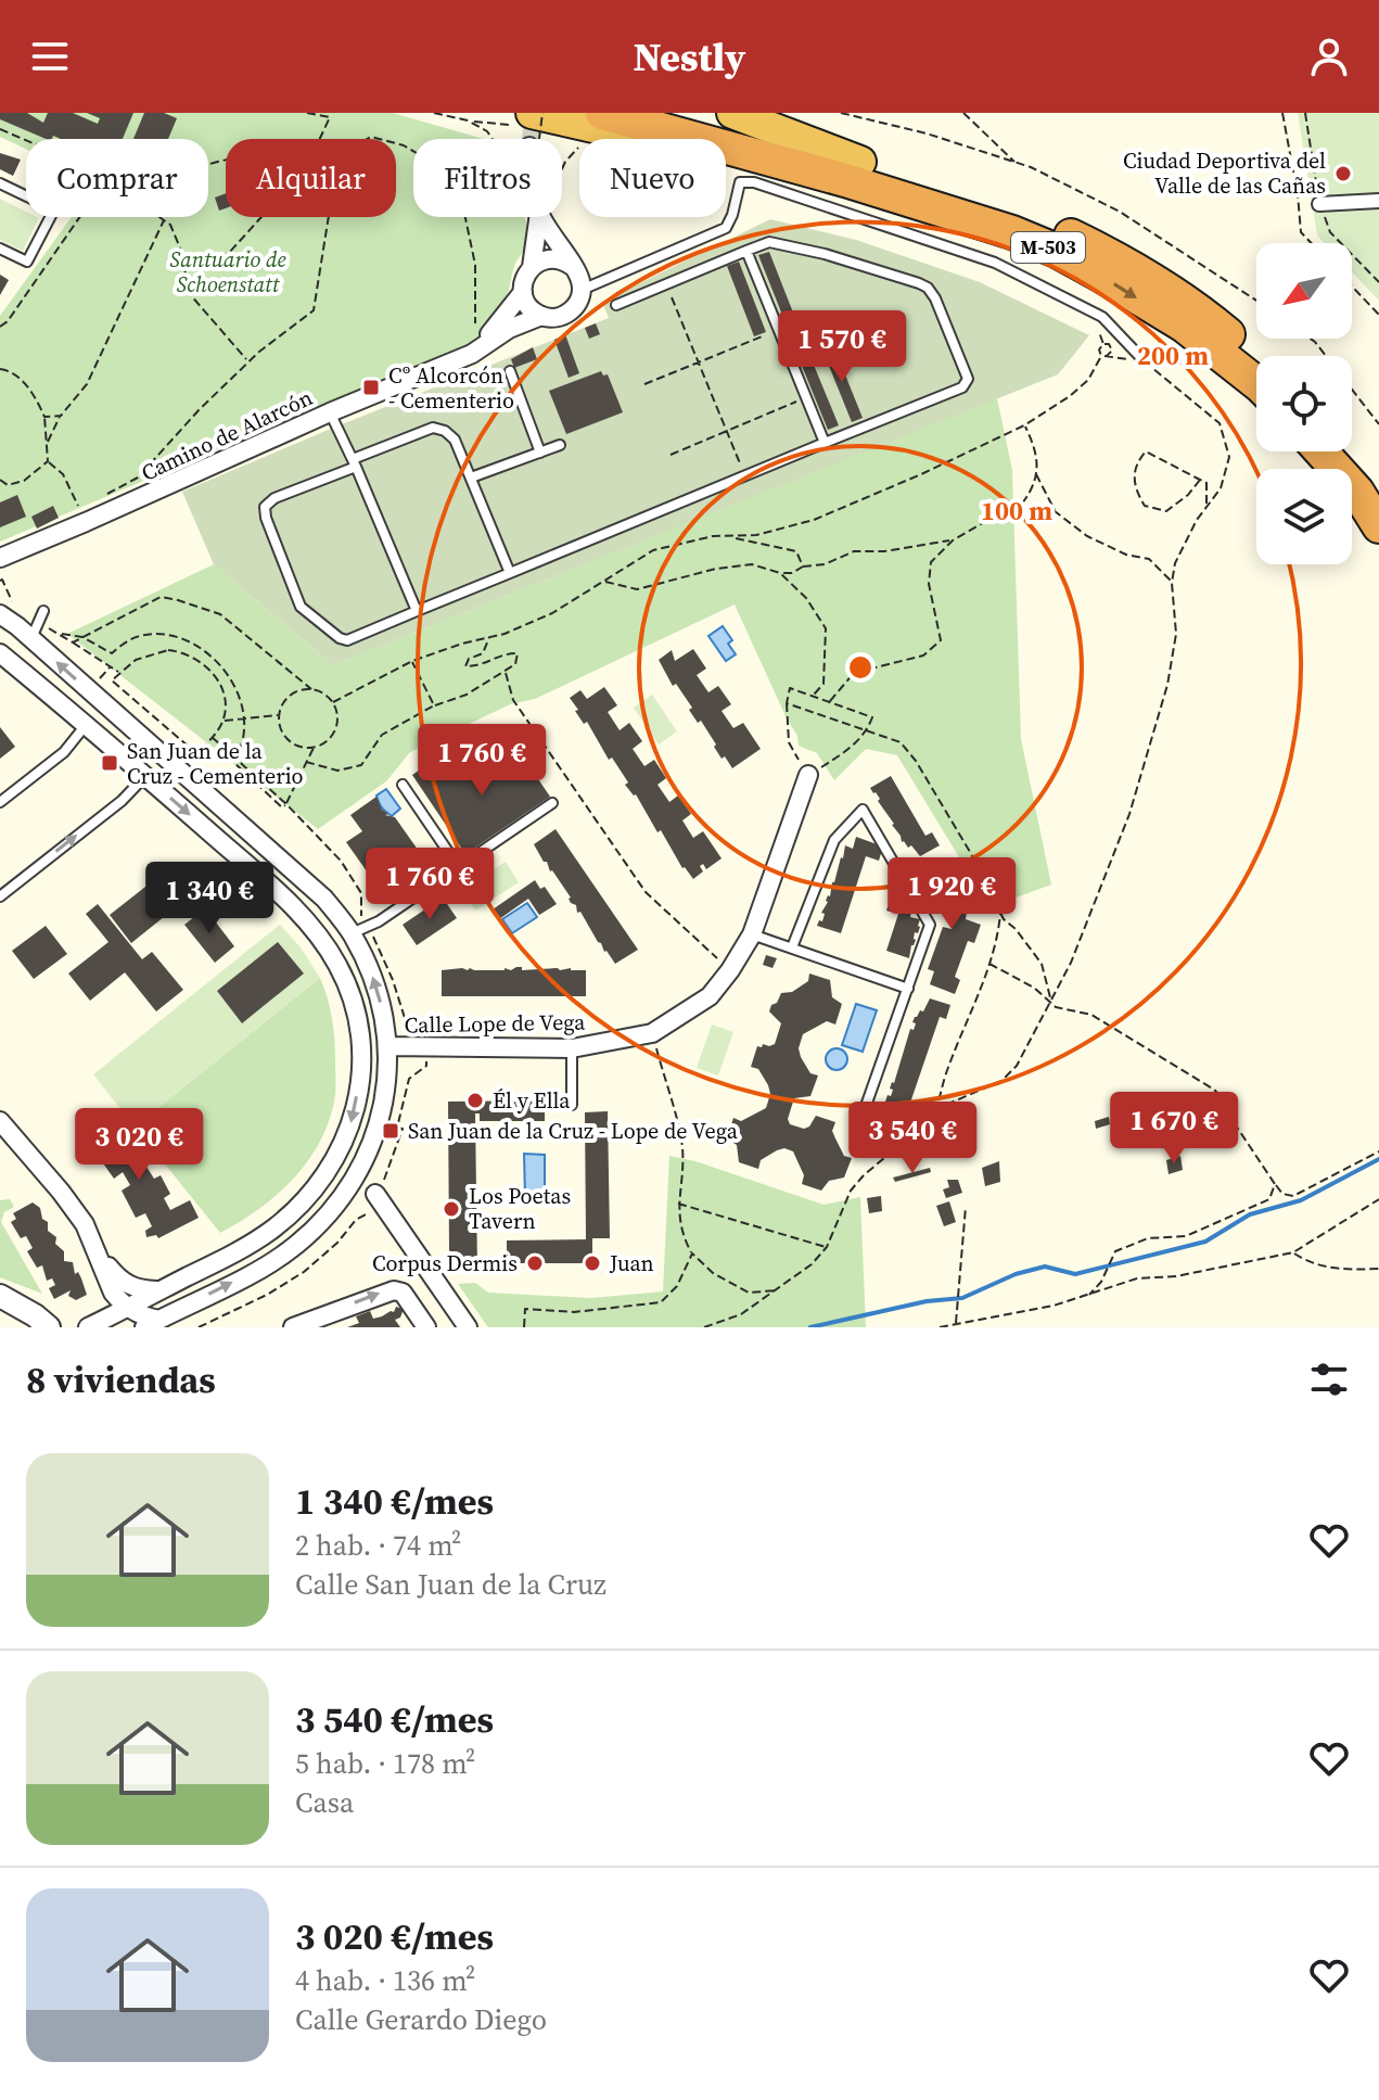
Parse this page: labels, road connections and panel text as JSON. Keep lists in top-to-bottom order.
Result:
{
  "streets": {
    "highway": ["M-503"],
    "street": ["Camino de Alarcón", "Calle Lope de Vega"]
  },
  "parks": ["Santuario de Schoenstatt"],
  "places": {
    "other": [
      "Ciudad Deportiva del Valle de las Cañas",
      "Él y Ella",
      "Los Poetas Tavern",
      "Corpus Dermis",
      "Juan"
    ],
    "transit": ["Cº Alcorcón - Cementerio", "San Juan de la Cruz - Cementerio", "San Juan de la Cruz - Lope de Vega"]
  },
  "north": "bottom left",
  "page": {
    "header": "Nestly",
    "chip": [
      "Comprar",
      "Alquilar",
      "Filtros",
      "Nuevo"
    ],
    "price": [
      "1 570 €",
      "1 760 €",
      "1 760 €",
      "1 920 €",
      "1 340 €",
      "1 670 €",
      "3 540 €",
      "3 020 €"
    ],
    "heading": "8 viviendas",
    "list": [
      {
        "name": "1 340 €/mes",
        "note": "2 hab. · 74 m² · Calle San Juan de la Cruz"
      },
      {
        "name": "3 540 €/mes",
        "note": "5 hab. · 178 m² · Casa"
      },
      {
        "name": "3 020 €/mes",
        "note": "4 hab. · 136 m² · Calle Gerardo Diego"
      }
    ]
  },
  "rings": ["200 m", "100 m"]
}
